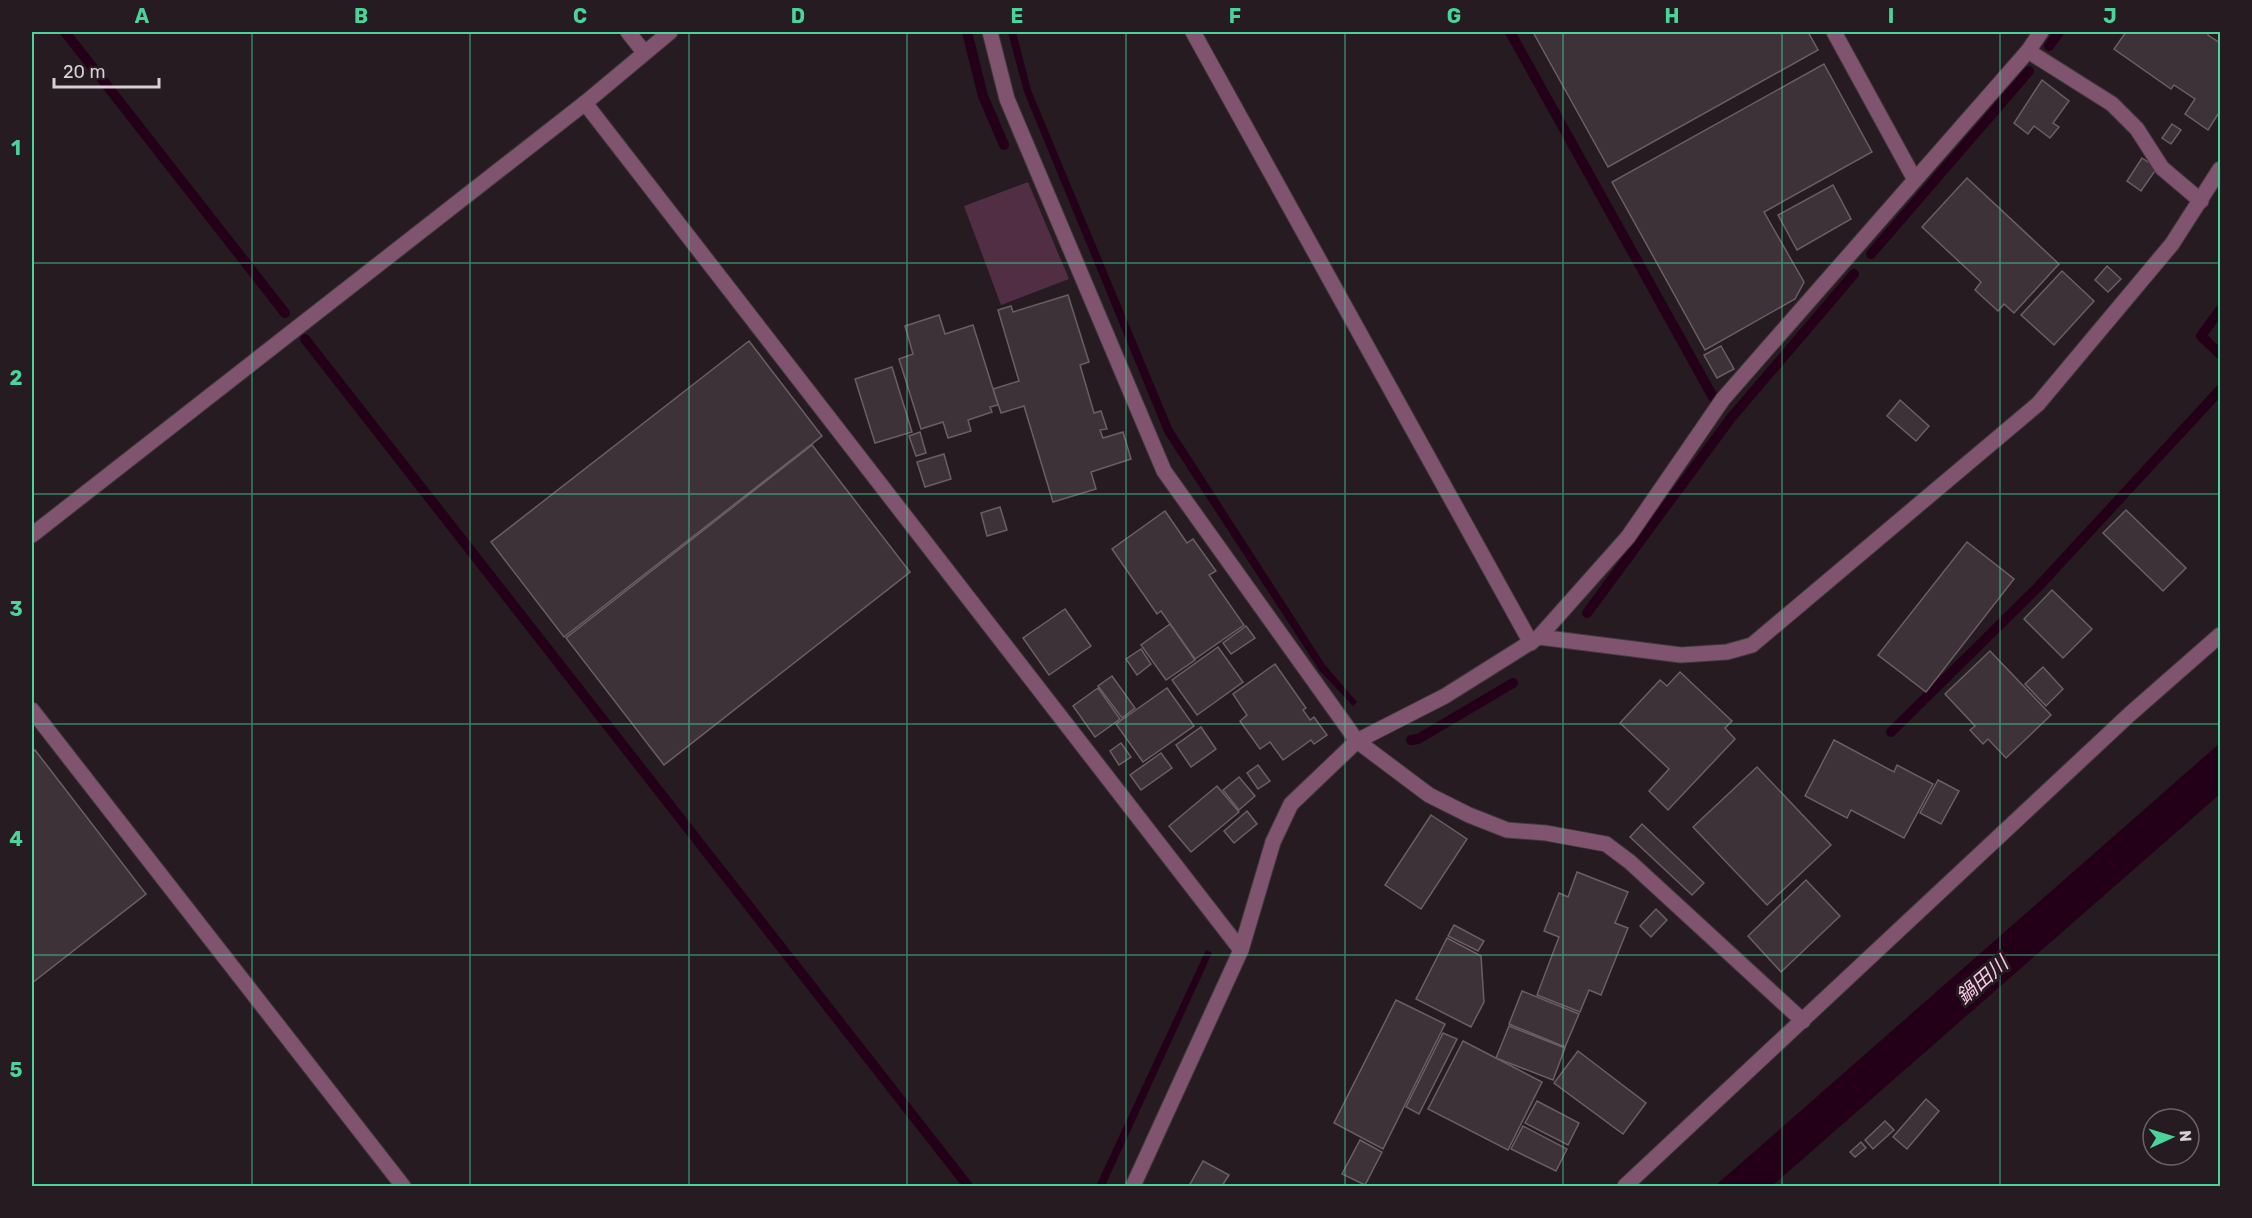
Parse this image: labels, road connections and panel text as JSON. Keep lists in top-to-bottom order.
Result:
{
  "water": ["鍋田川"],
  "scale_bar": "20 m",
  "north": "right",
  "grid": {
    "columns": [
      "A",
      "B",
      "C",
      "D",
      "E",
      "F",
      "G",
      "H",
      "I",
      "J"
    ],
    "rows": [
      "1",
      "2",
      "3",
      "4",
      "5"
    ]
  }
}
